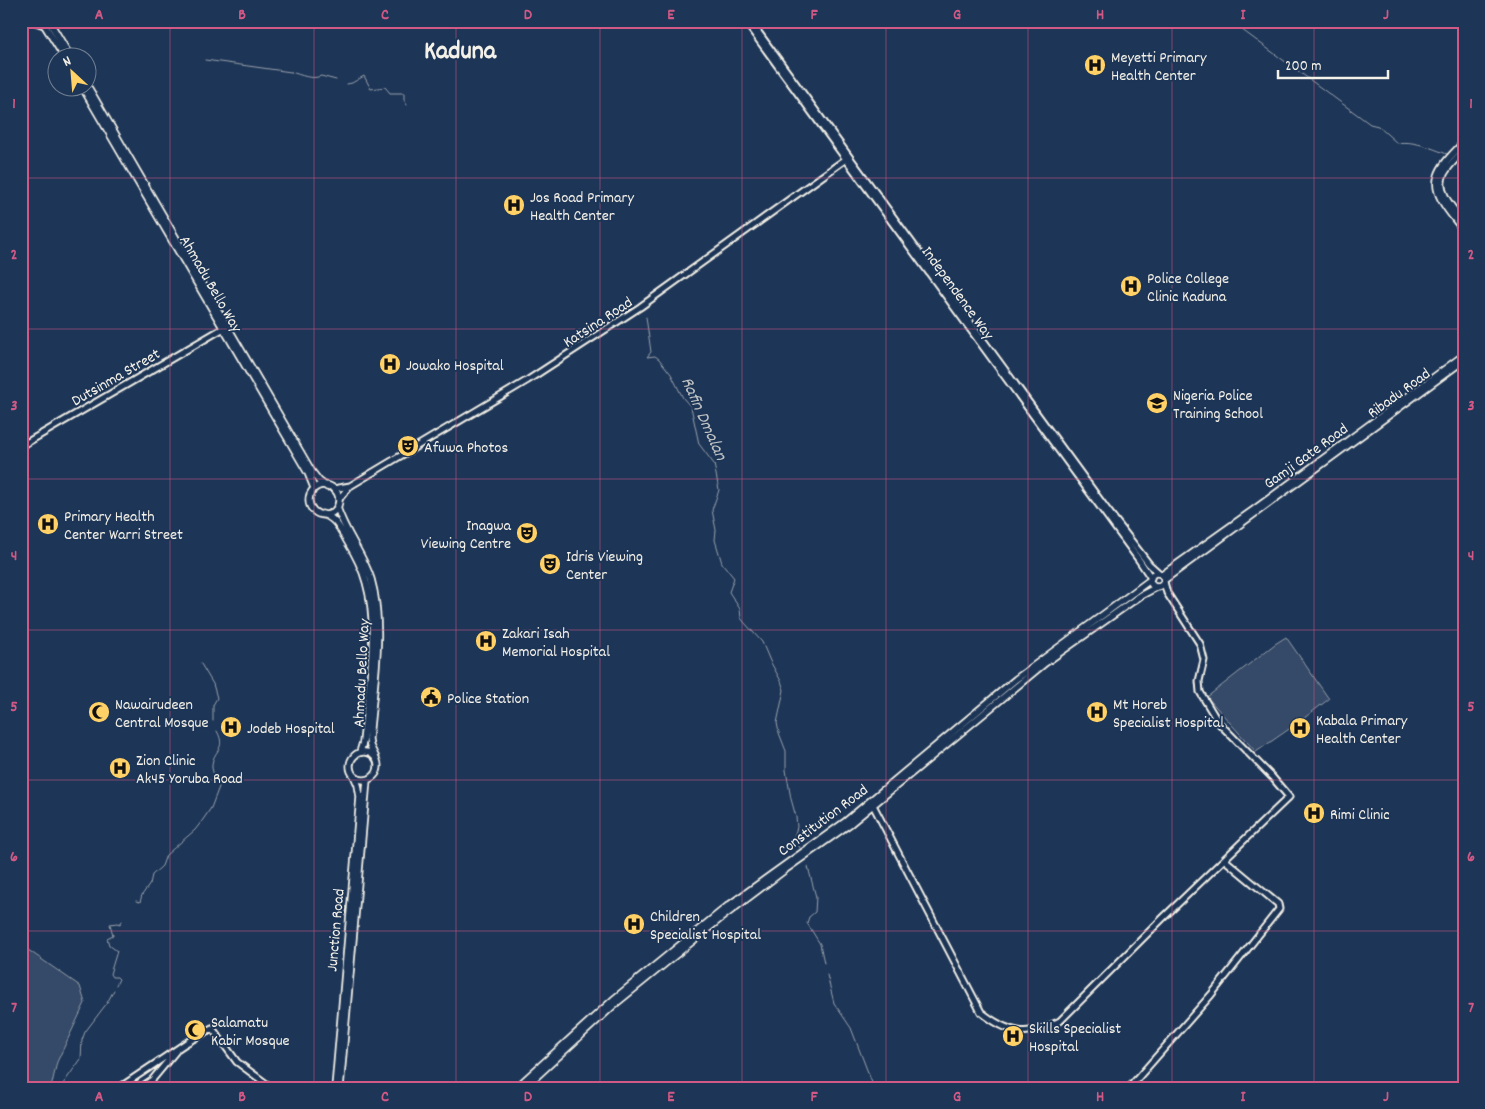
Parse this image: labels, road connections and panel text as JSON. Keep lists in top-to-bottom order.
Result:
{
  "streets": {
    "main road": [
      "Ahmadu Bello Way",
      "Ribadu Road",
      "Gamji Gate Road",
      "Constitution Road",
      "Junction Road"
    ],
    "street": ["Independence Way", "Katsina Road", "Dutsinma Street"]
  },
  "crossings": [
    ["Ahmadu Bello Way", "Katsina Road"],
    ["Ahmadu Bello Way", "Dutsinma Street"],
    ["Ahmadu Bello Way", "Junction Road"],
    ["Independence Way", "Katsina Road"],
    ["Independence Way", "Ribadu Road"],
    ["Independence Way", "Gamji Gate Road"],
    ["Independence Way", "Constitution Road"],
    ["Ribadu Road", "Gamji Gate Road"],
    ["Ribadu Road", "Constitution Road"],
    ["Gamji Gate Road", "Constitution Road"]
  ],
  "districts": ["Kaduna"],
  "water": ["Rafin Dmalan"],
  "places": {
    "hospital": [
      "Meyetti Primary Health Center",
      "Jos Road Primary Health Center",
      "Police College Clinic Kaduna",
      "Jowako Hospital",
      "Primary Health Center Warri Street",
      "Zakari Isah Memorial Hospital",
      "Mt Horeb Specialist Hospital",
      "Jodeb Hospital",
      "Kabala Primary Health Center",
      "Zion Clinic Ak45 Yoruba Road",
      "Rimi Clinic",
      "Children Specialist Hospital",
      "Skills Specialist Hospital"
    ],
    "school or university": ["Nigeria Police Training School"],
    "theatre": ["Afuwa Photos", "Inagwa Viewing Centre", "Idris Viewing Center"],
    "public building": ["Police Station"],
    "mosque": ["Nawairudeen Central Mosque", "Salamatu Kabir Mosque"]
  },
  "scale_bar": "200 m",
  "north": "top left",
  "grid": {
    "columns": [
      "A",
      "B",
      "C",
      "D",
      "E",
      "F",
      "G",
      "H",
      "I",
      "J"
    ],
    "rows": [
      "1",
      "2",
      "3",
      "4",
      "5",
      "6",
      "7"
    ]
  }
}
